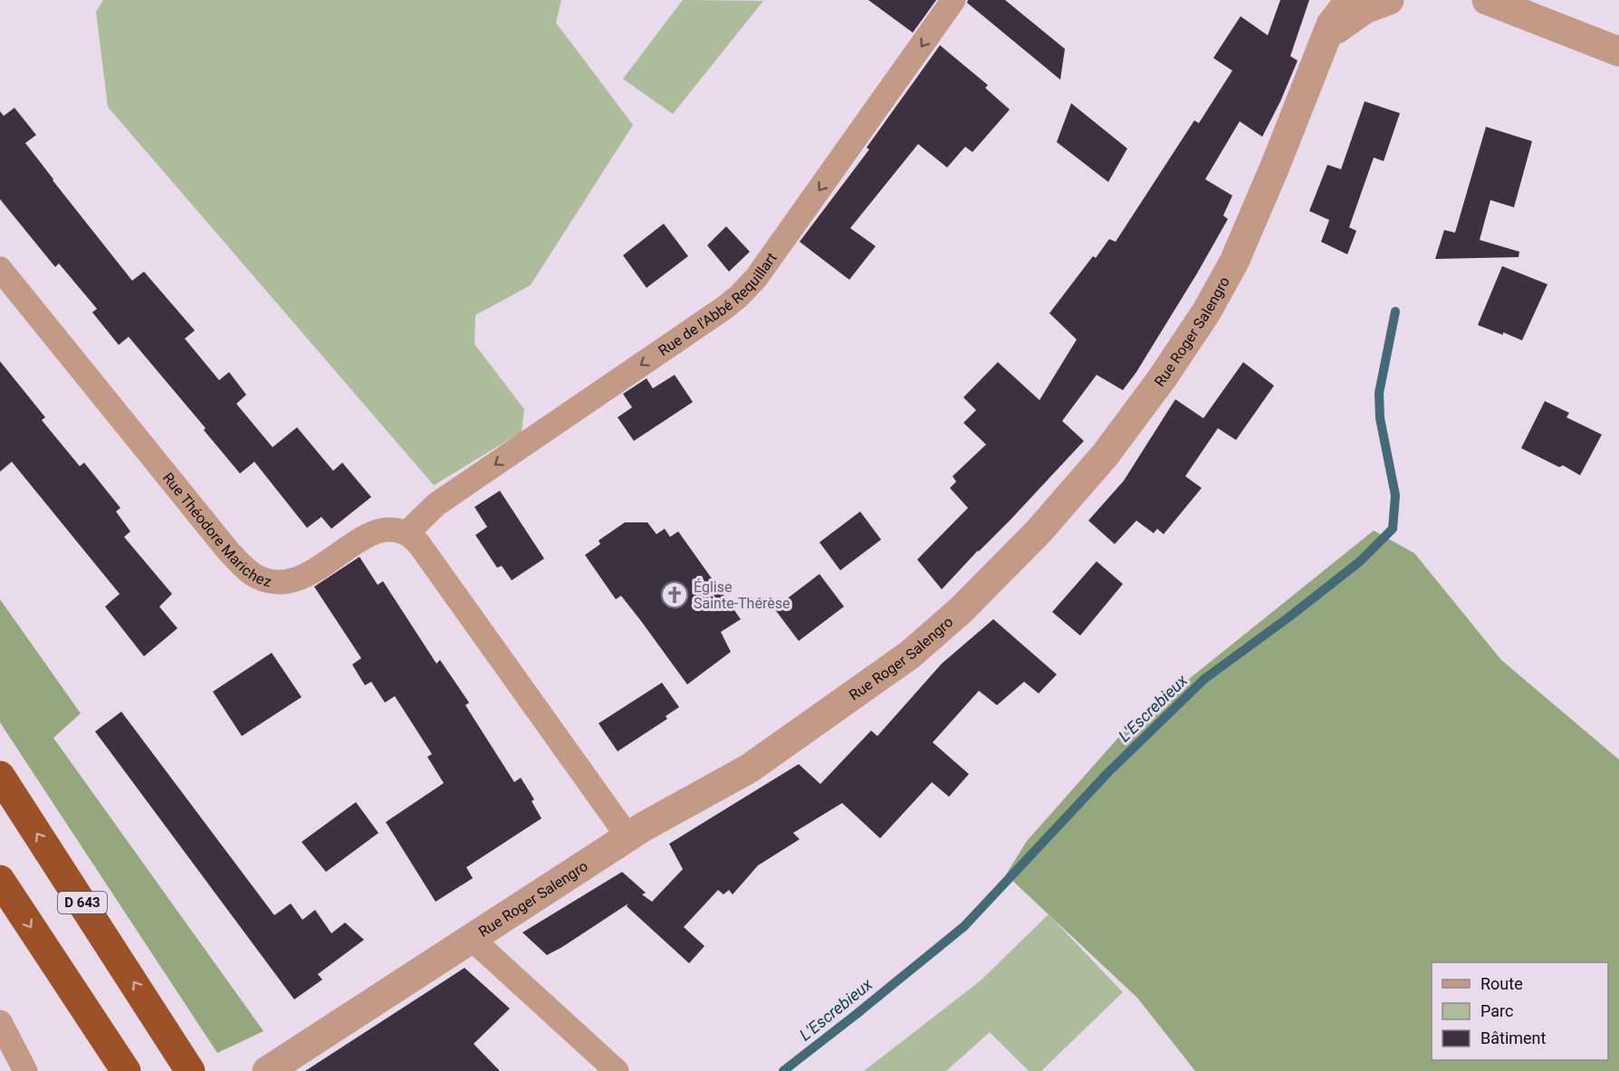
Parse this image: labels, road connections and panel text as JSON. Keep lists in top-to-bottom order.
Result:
{
  "streets": {
    "highway": ["D 643"],
    "street": ["Rue de l'Abbé Requillart", "Rue Roger Salengro", "Rue Théodore Marichez"]
  },
  "crossings": [
    ["Rue de l'Abbé Requillart", "Rue Théodore Marichez"]
  ],
  "one_way": ["Rue de l'Abbé Requillart"],
  "water": ["L'Escrebieux"],
  "places": {
    "church": ["Église Sainte-Thérèse"]
  },
  "legend": ["Route", "Parc", "Bâtiment"]
}
